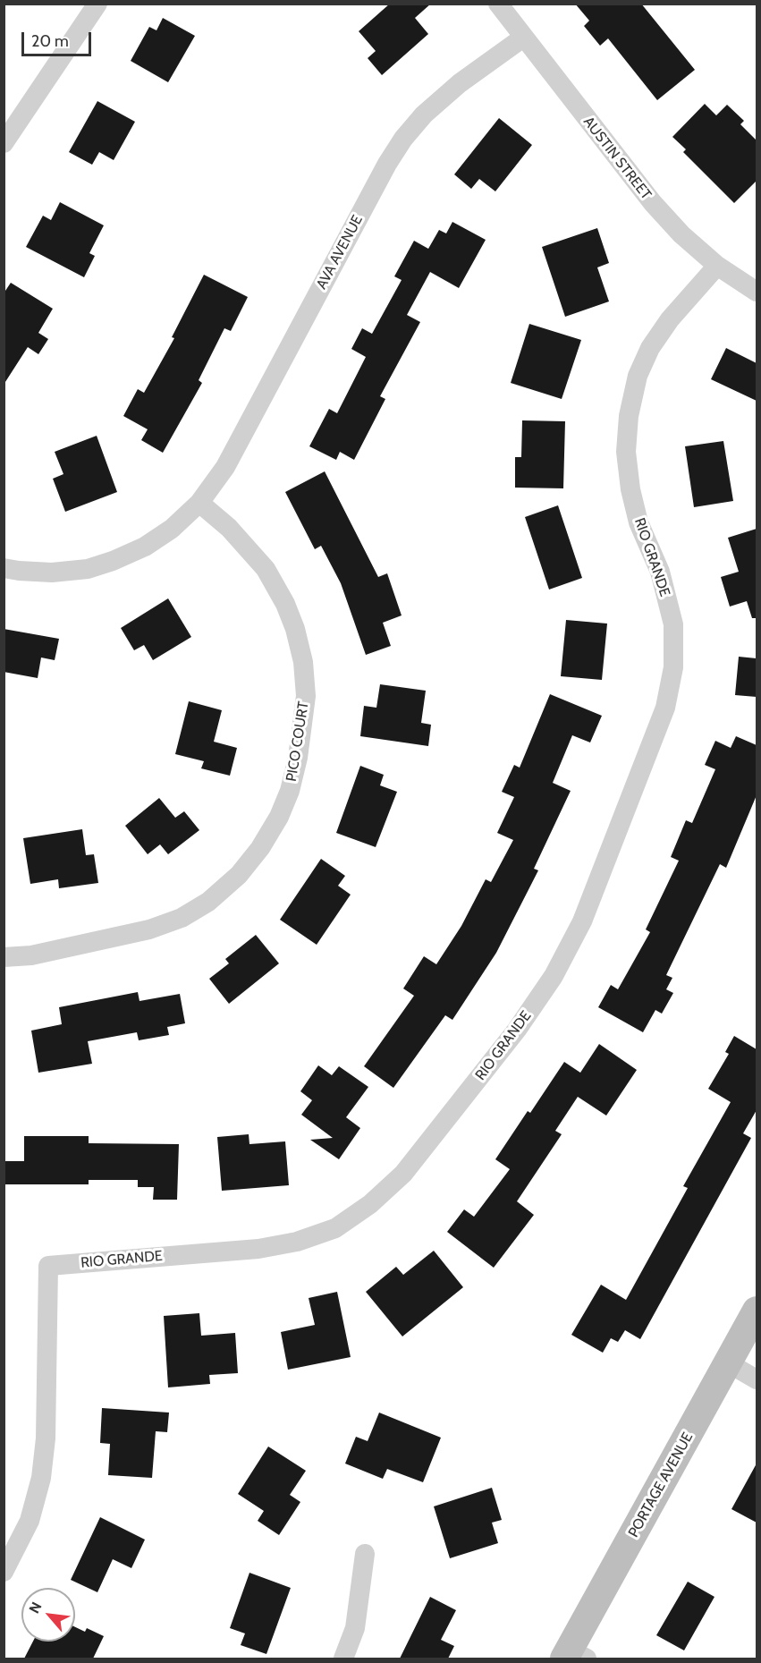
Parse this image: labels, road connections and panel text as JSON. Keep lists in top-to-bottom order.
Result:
{
  "streets": {
    "street": [
      "AUSTIN STREET",
      "AVA AVENUE",
      "RIO GRANDE",
      "PICO COURT",
      "PORTAGE AVENUE"
    ]
  },
  "crossings": [
    ["AUSTIN STREET", "AVA AVENUE"],
    ["AUSTIN STREET", "RIO GRANDE"],
    ["AVA AVENUE", "PICO COURT"]
  ],
  "scale_bar": "20 m",
  "north": "top left"
}
